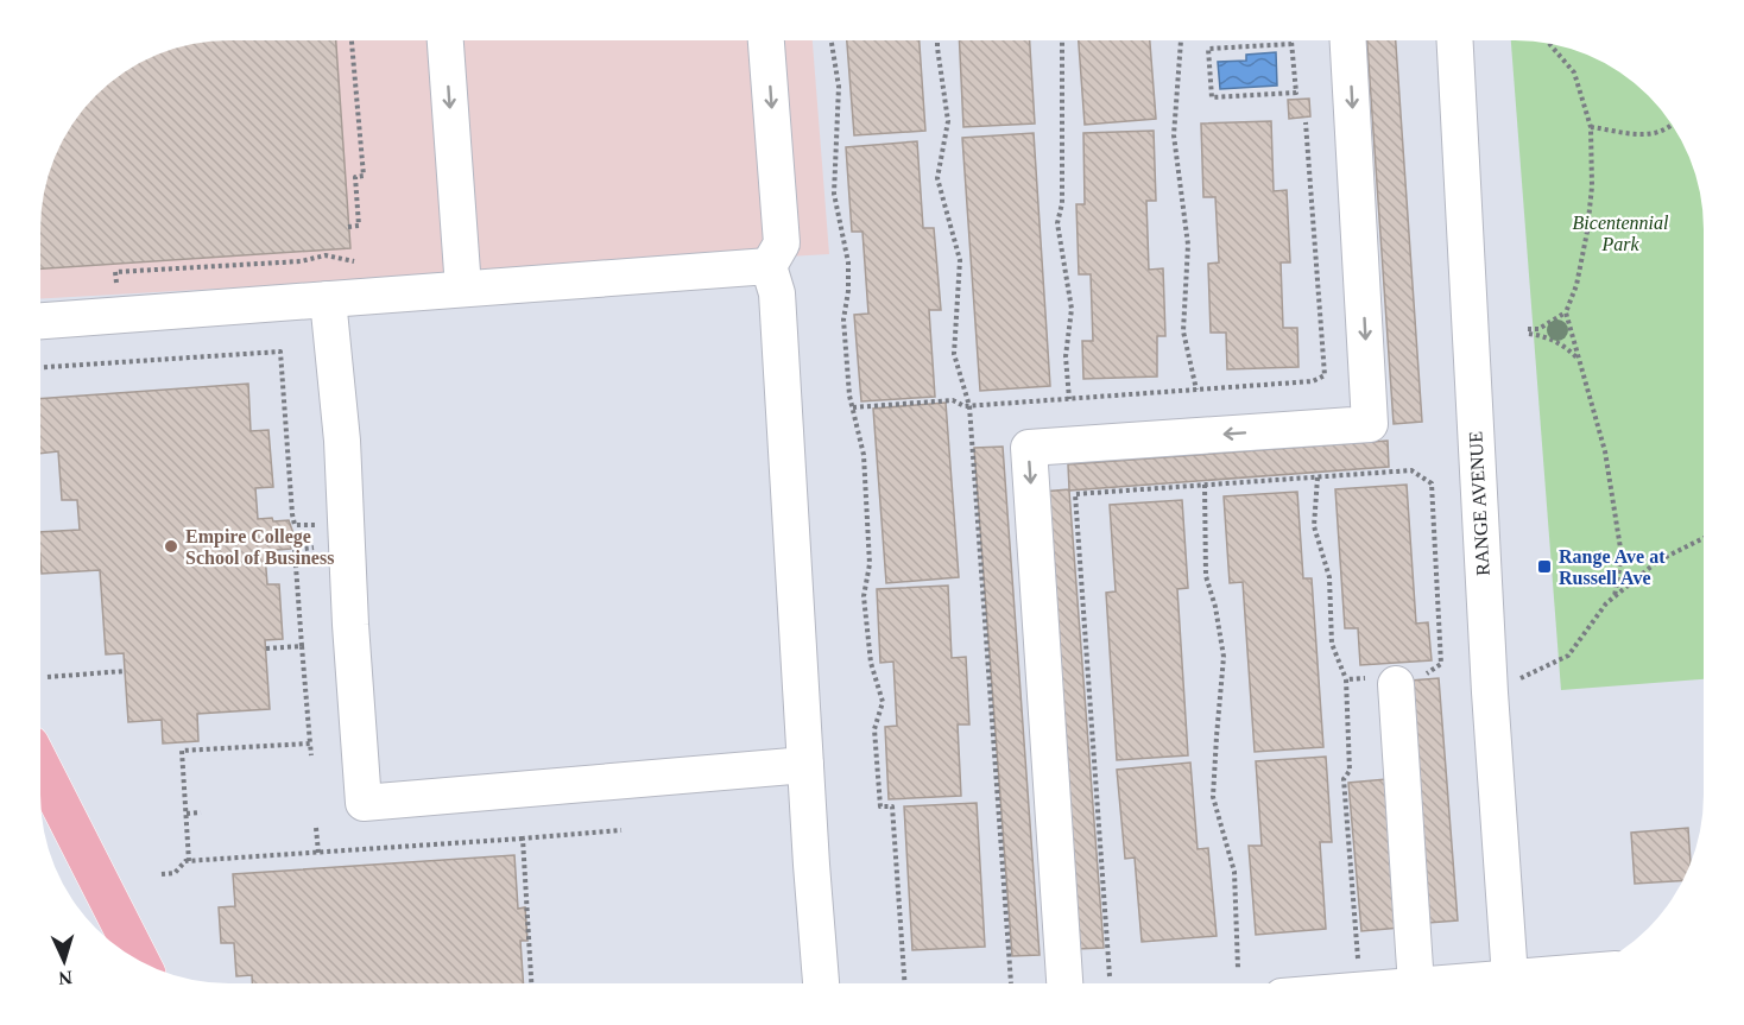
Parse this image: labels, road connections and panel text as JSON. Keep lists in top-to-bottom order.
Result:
{
  "streets": {
    "street": ["RANGE AVENUE"]
  },
  "parks": ["Bicentennial Park"],
  "places": {
    "other": ["Empire College School of Business"],
    "transit": ["Range Ave at Russell Ave"]
  },
  "north": "bottom"
}
